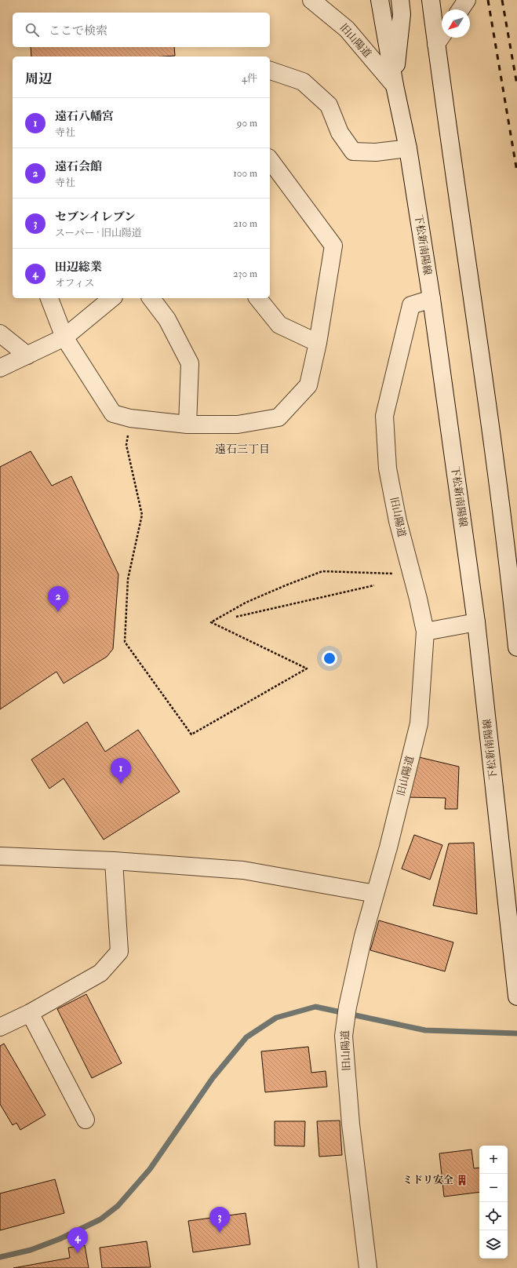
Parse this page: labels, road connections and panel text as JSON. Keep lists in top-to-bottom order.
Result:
{
  "streets": {
    "street": ["旧山陽道", "下松新南陽線"]
  },
  "crossings": [
    ["旧山陽道", "下松新南陽線"]
  ],
  "districts": ["遠石三丁目"],
  "places": {
    "building": ["ミドリ安全"]
  },
  "north": "bottom left",
  "page": {
    "search": "ここで検索",
    "heading": ["周辺", "4件"],
    "list": [
      {
        "mark": "1",
        "name": "遠石八幡宮",
        "note": "寺社",
        "value": "90 m"
      },
      {
        "mark": "2",
        "name": "遠石会館",
        "note": "寺社",
        "value": "100 m"
      },
      {
        "mark": "3",
        "name": "セブンイレブン",
        "note": "スーパー · 旧山陽道",
        "value": "210 m"
      },
      {
        "mark": "4",
        "name": "田辺総業",
        "note": "オフィス",
        "value": "230 m"
      }
    ],
    "pins": [
      "2",
      "1",
      "3",
      "4"
    ],
    "map_buttons": ["+", "−"]
  }
}
